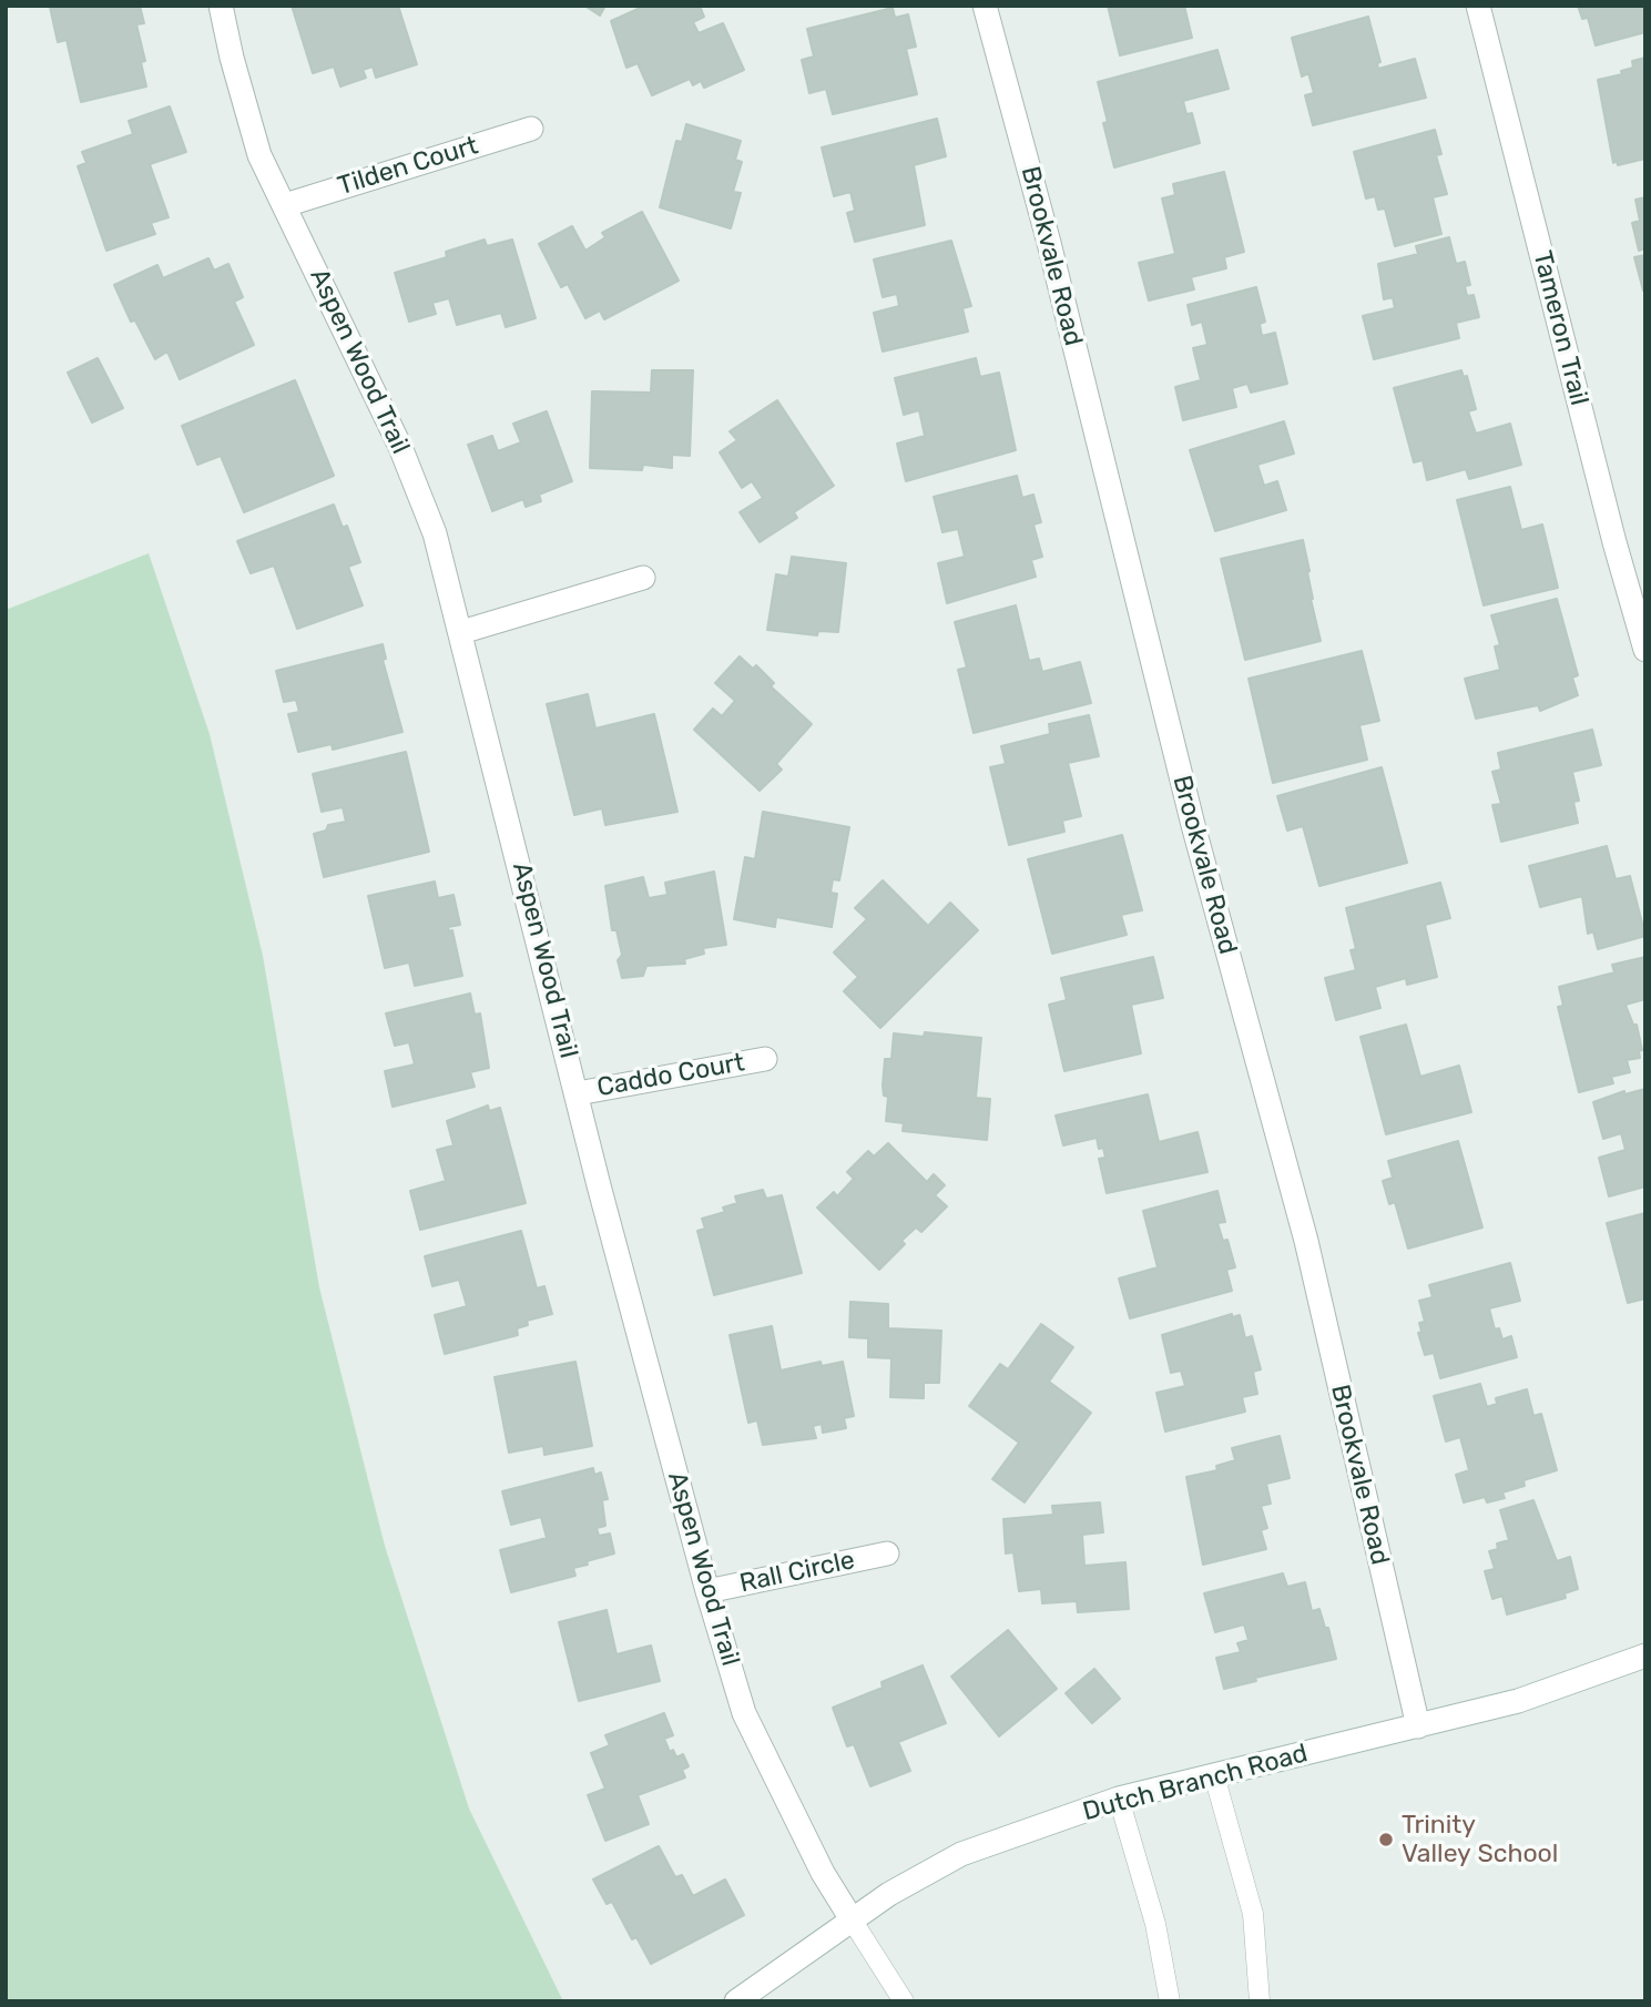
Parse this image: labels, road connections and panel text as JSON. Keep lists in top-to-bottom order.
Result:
{
  "streets": {
    "street": [
      "Tilden Court",
      "Brookvale Road",
      "Tameron Trail",
      "Aspen Wood Trail",
      "Caddo Court",
      "Rall Circle",
      "Dutch Branch Road"
    ]
  },
  "crossings": [
    ["Tilden Court", "Aspen Wood Trail"],
    ["Brookvale Road", "Dutch Branch Road"],
    ["Aspen Wood Trail", "Caddo Court"],
    ["Aspen Wood Trail", "Rall Circle"],
    ["Aspen Wood Trail", "Dutch Branch Road"]
  ],
  "places": ["Trinity Valley School"]
}
